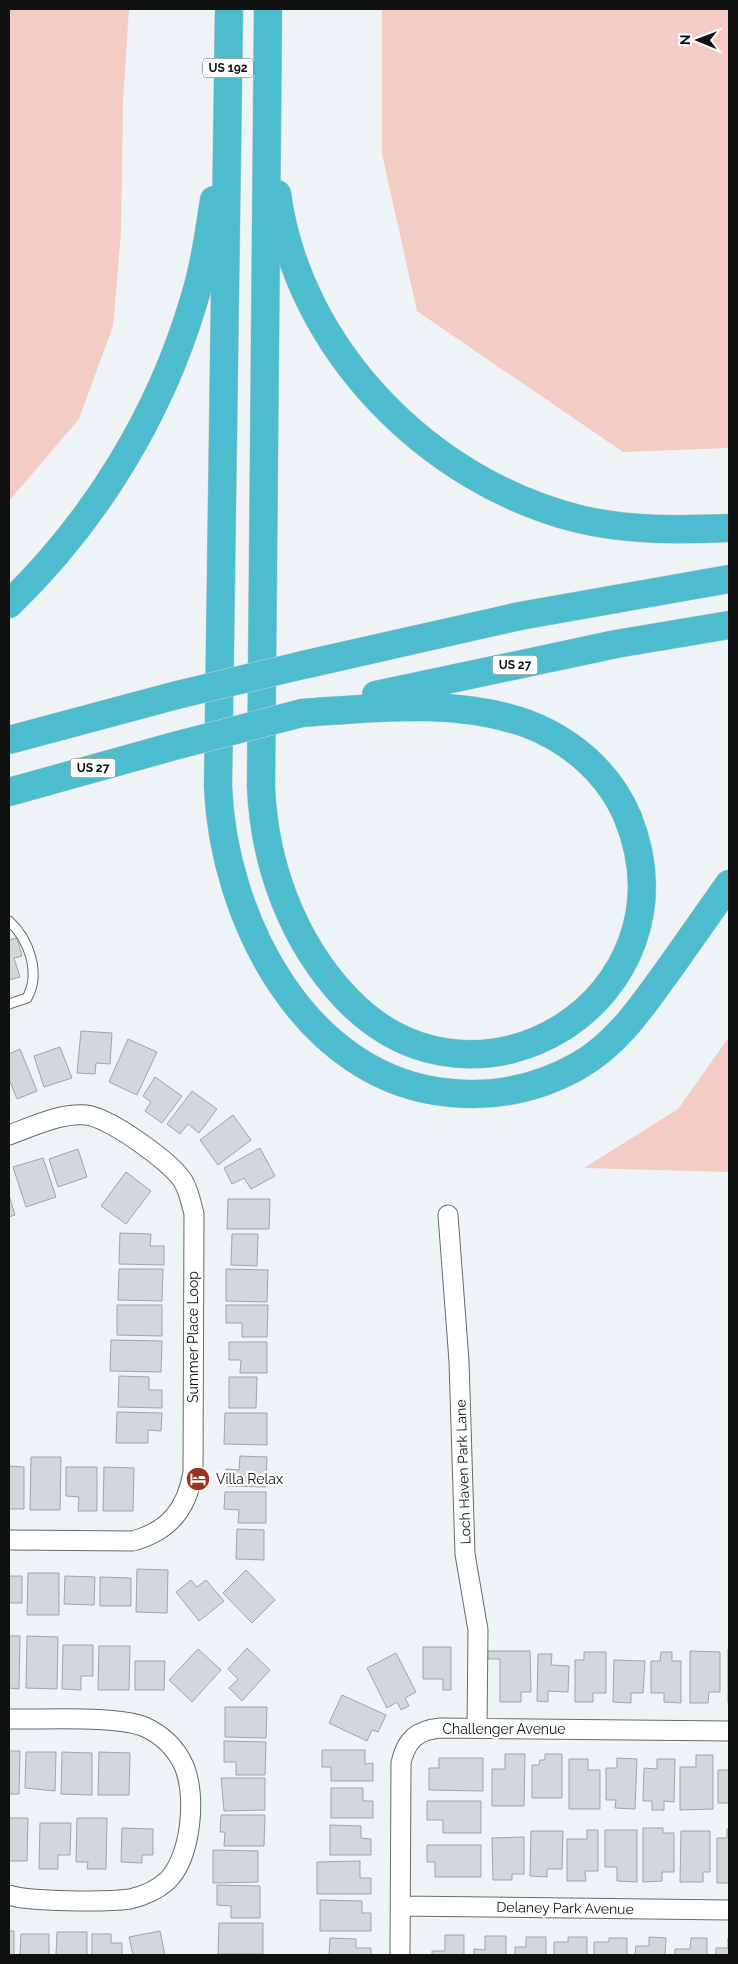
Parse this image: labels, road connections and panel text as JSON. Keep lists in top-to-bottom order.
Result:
{
  "streets": {
    "highway": ["US 192", "US 27"],
    "street": [
      "Summer Place Loop",
      "Loch Haven Park Lane",
      "Challenger Avenue",
      "Delaney Park Avenue"
    ]
  },
  "crossings": [
    ["Loch Haven Park Lane", "Challenger Avenue"],
    ["Challenger Avenue", "Delaney Park Avenue"]
  ],
  "places": {
    "hotel": ["Villa Relax"]
  },
  "north": "left"
}
